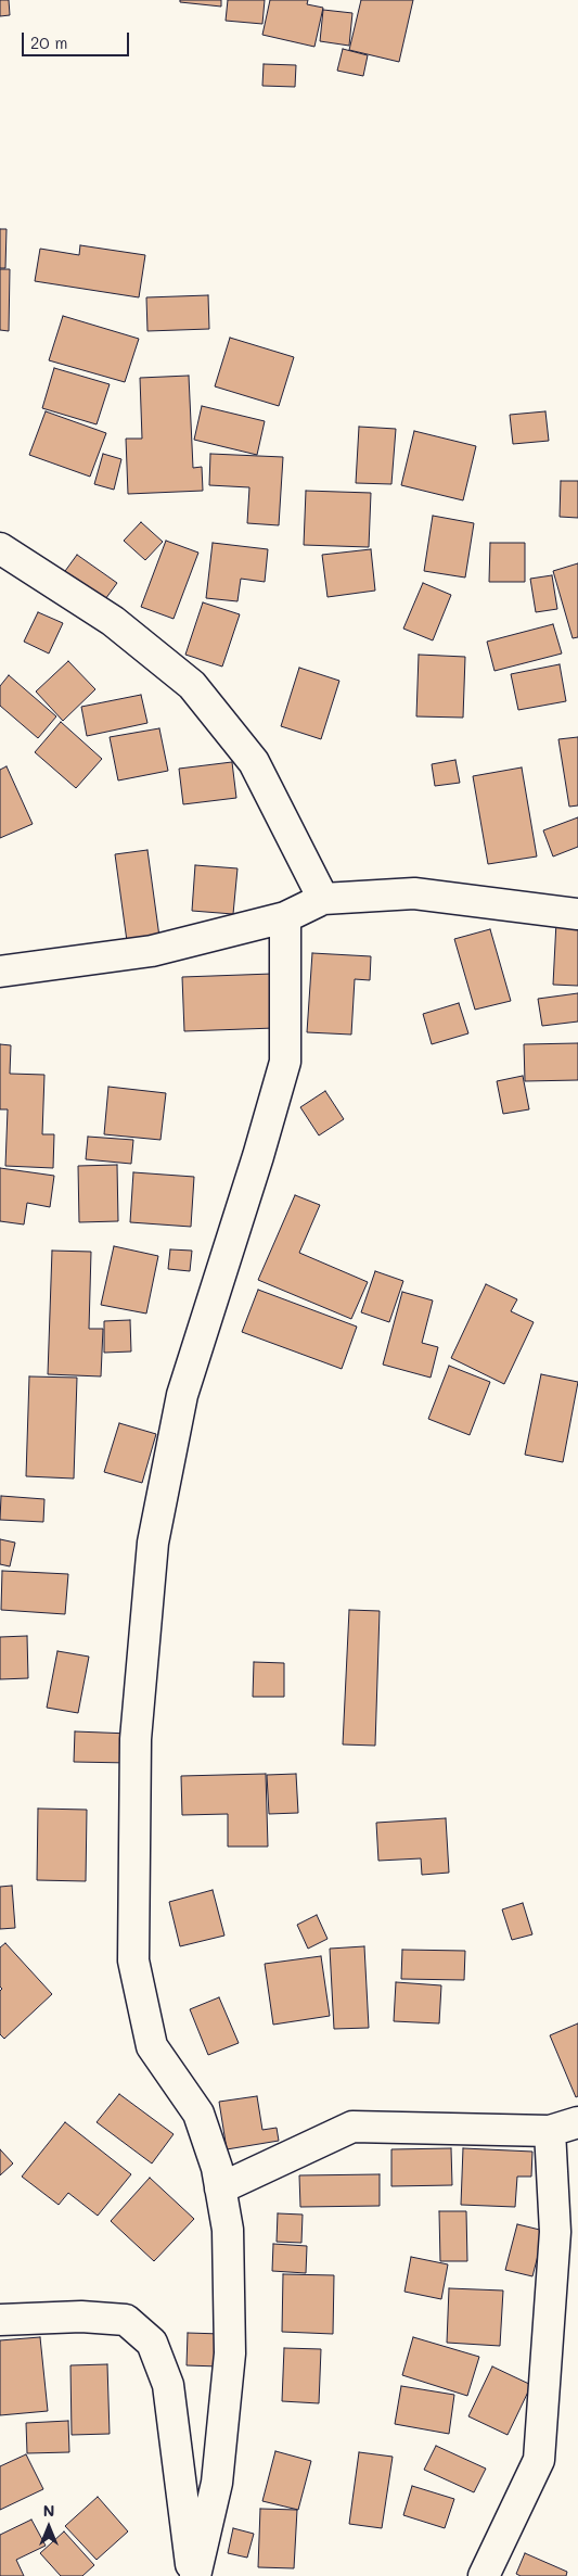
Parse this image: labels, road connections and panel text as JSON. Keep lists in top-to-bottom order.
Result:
{
  "scale_bar": "20 m",
  "north": "top"
}
